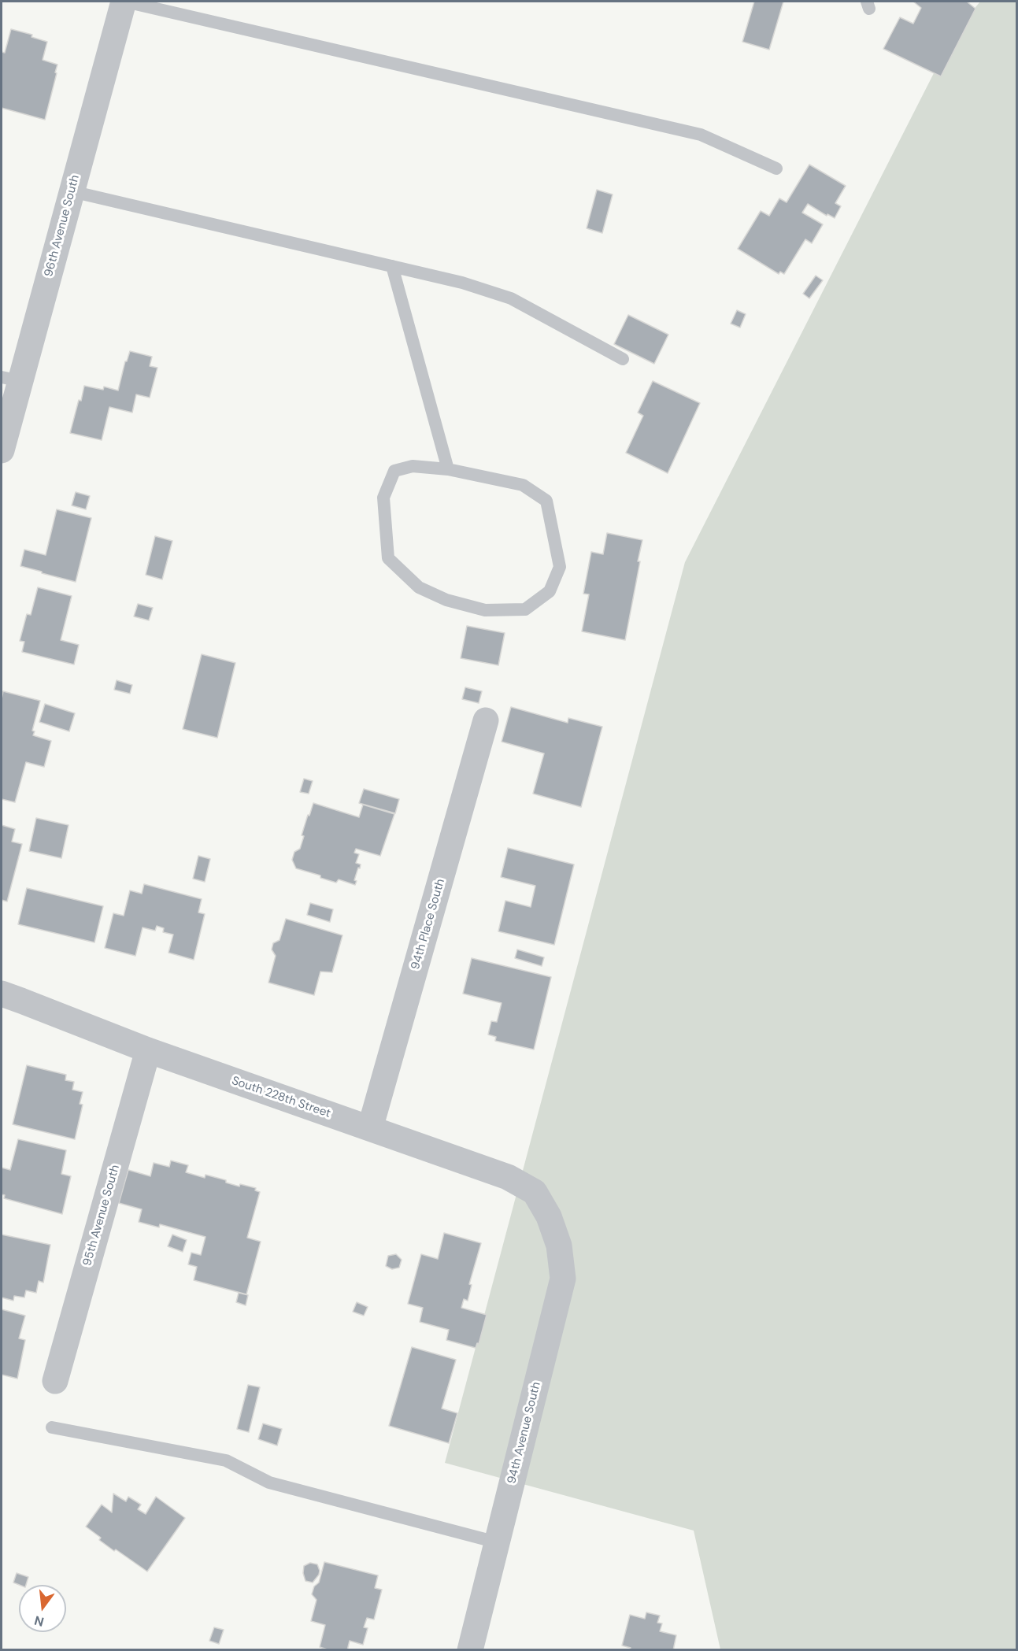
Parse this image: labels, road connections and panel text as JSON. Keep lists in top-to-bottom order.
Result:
{
  "streets": {
    "street": [
      "96th Avenue South",
      "94th Place South",
      "South 228th Street",
      "95th Avenue South",
      "94th Avenue South"
    ]
  },
  "crossings": [
    ["94th Place South", "South 228th Street"],
    ["South 228th Street", "95th Avenue South"],
    ["South 228th Street", "94th Avenue South"]
  ],
  "north": "bottom"
}
